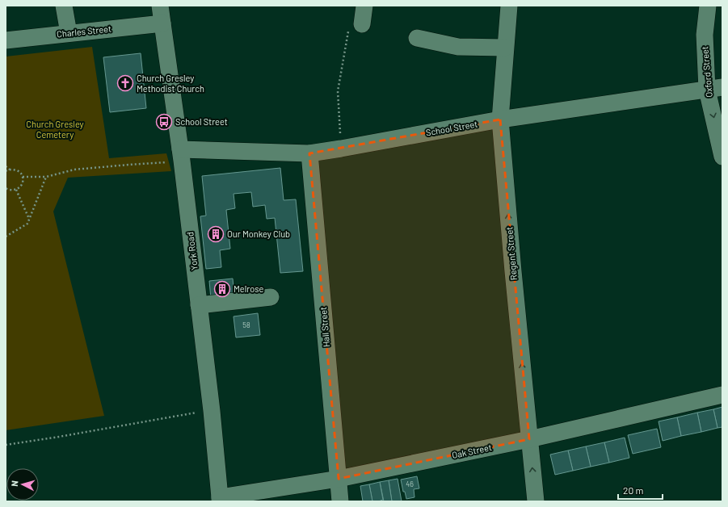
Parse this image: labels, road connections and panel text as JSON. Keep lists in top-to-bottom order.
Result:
{
  "streets": {
    "street": [
      "Charles Street",
      "Oxford Street",
      "School Street",
      "York Road",
      "Regent Street",
      "Hall Street",
      "Oak Street"
    ]
  },
  "crossings": [
    ["Charles Street", "York Road"],
    ["Oxford Street", "School Street"],
    ["School Street", "York Road"],
    ["School Street", "Regent Street"],
    ["School Street", "Hall Street"],
    ["York Road", "Oak Street"],
    ["Regent Street", "Oak Street"],
    ["Hall Street", "Oak Street"]
  ],
  "one_way": ["Oxford Street", "Regent Street"],
  "parks": ["Church Gresley Cemetery"],
  "places": {
    "church": ["Church Gresley Methodist Church"],
    "bus stop": ["School Street"],
    "building": ["Our Monkey Club", "Melrose"]
  },
  "house_numbers": ["58", "46"],
  "scale_bar": "20 m",
  "north": "left"
}
